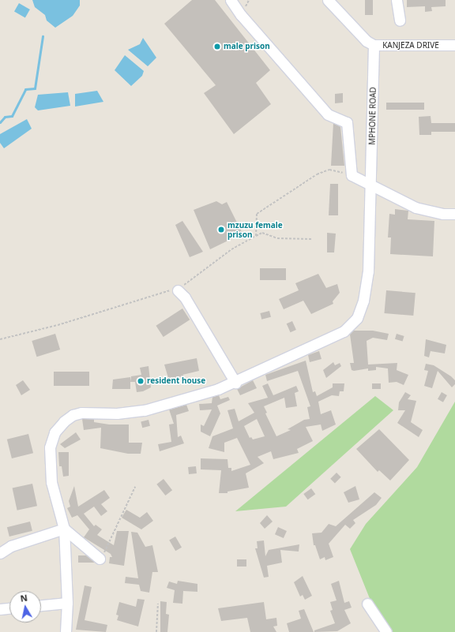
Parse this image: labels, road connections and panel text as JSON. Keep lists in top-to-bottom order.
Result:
{
  "streets": {
    "street": ["KANJEZA DRIVE", "MPHONE ROAD"]
  },
  "crossings": [
    ["KANJEZA DRIVE", "MPHONE ROAD"]
  ],
  "places": ["male prison", "mzuzu female prison", "resident house"],
  "north": "top"
}
